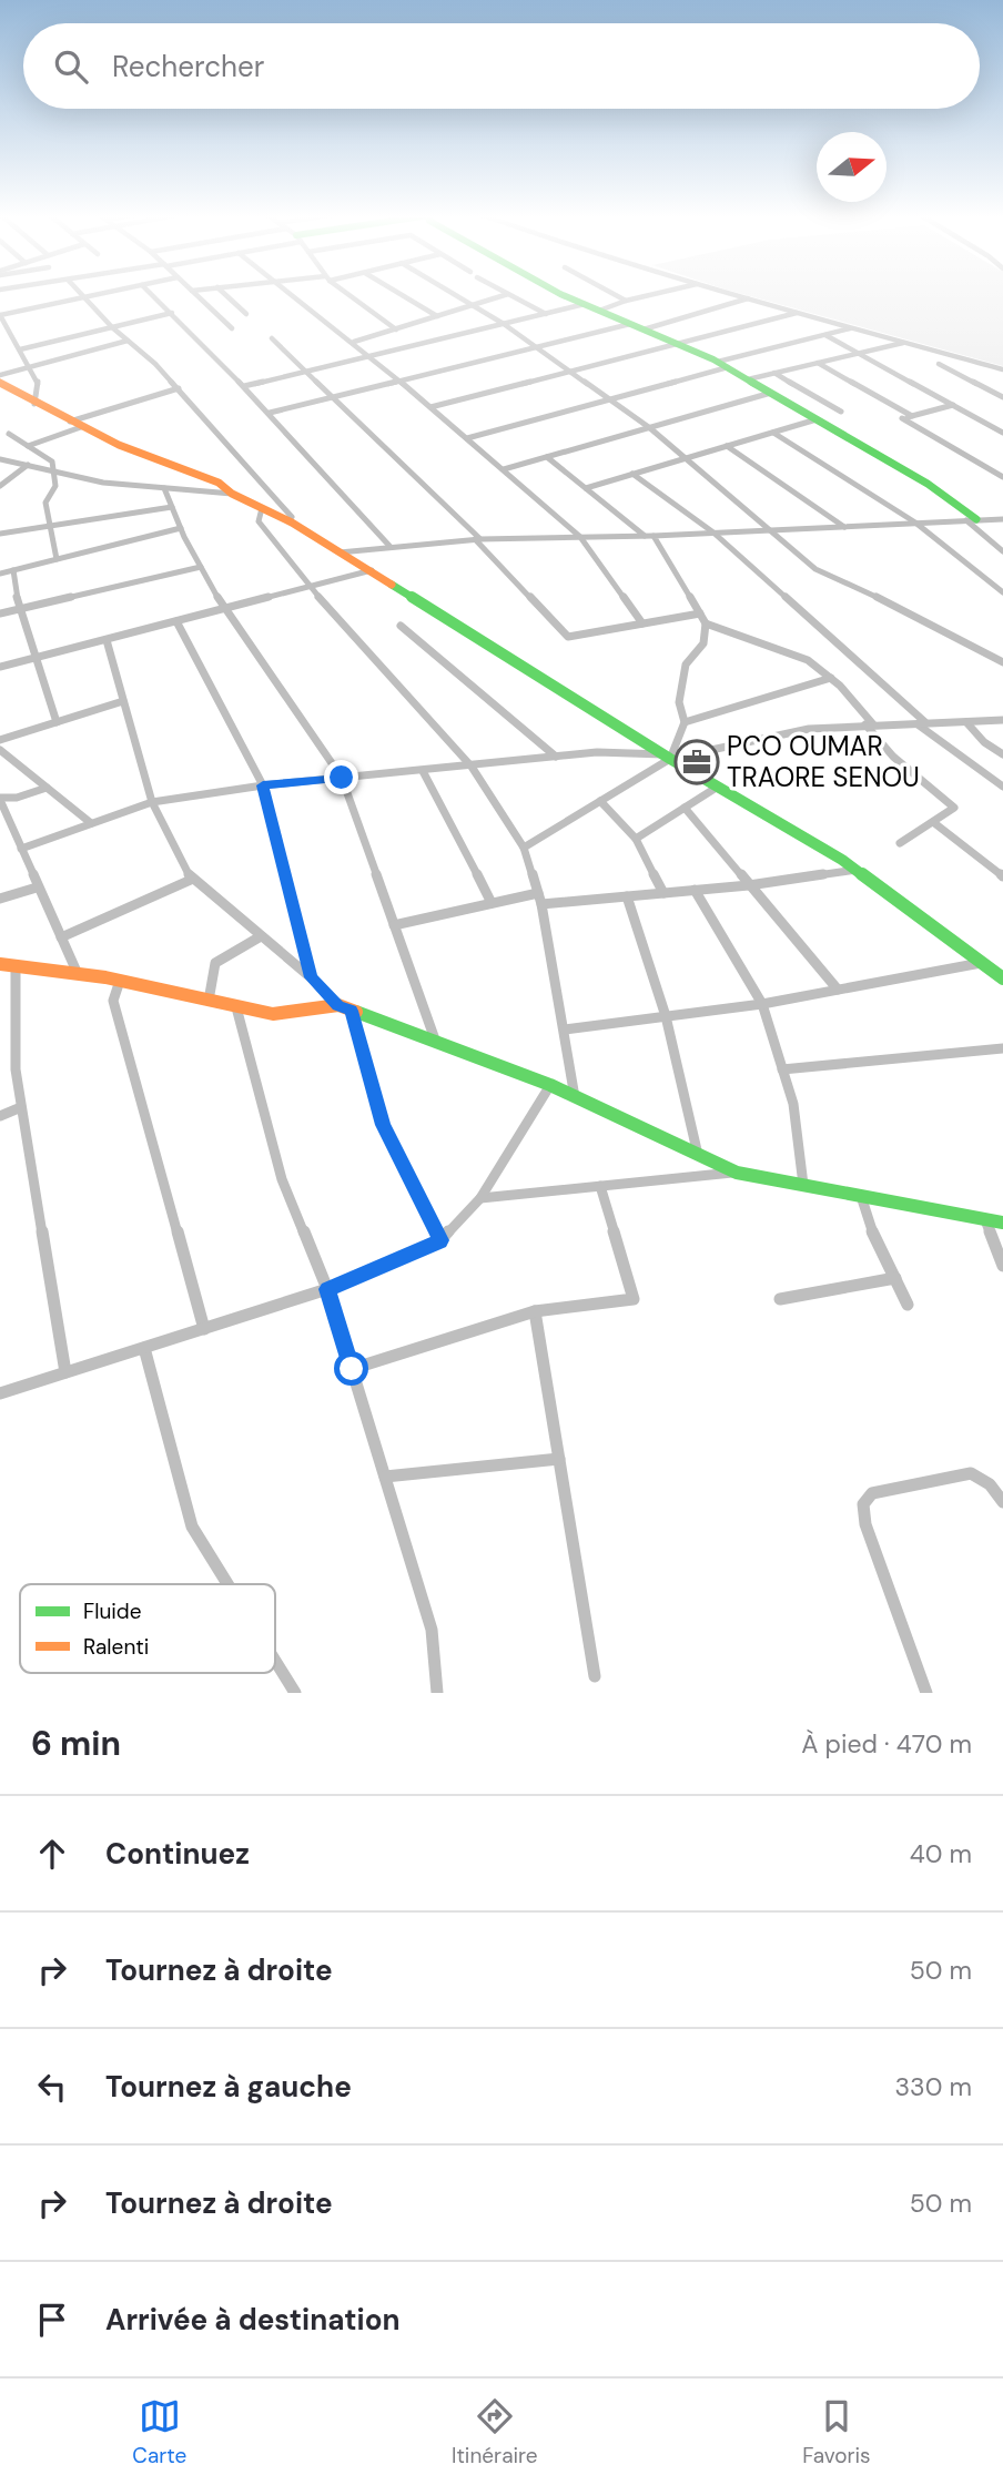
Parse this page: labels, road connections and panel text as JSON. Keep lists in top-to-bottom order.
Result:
{
  "places": {
    "office": ["PCO OUMAR TRAORE SENOU"]
  },
  "legend": ["Fluide", "Ralenti"],
  "north": "right",
  "page": {
    "search": "Rechercher",
    "heading": ["6 min", "À pied · 470 m"],
    "list": [
      ["Continuez", "40 m"],
      ["Tournez à droite", "50 m"],
      ["Tournez à gauche", "330 m"],
      ["Tournez à droite", "50 m"],
      "Arrivée à destination"
    ],
    "nav": ["Carte", "Itinéraire", "Favoris"]
  }
}
